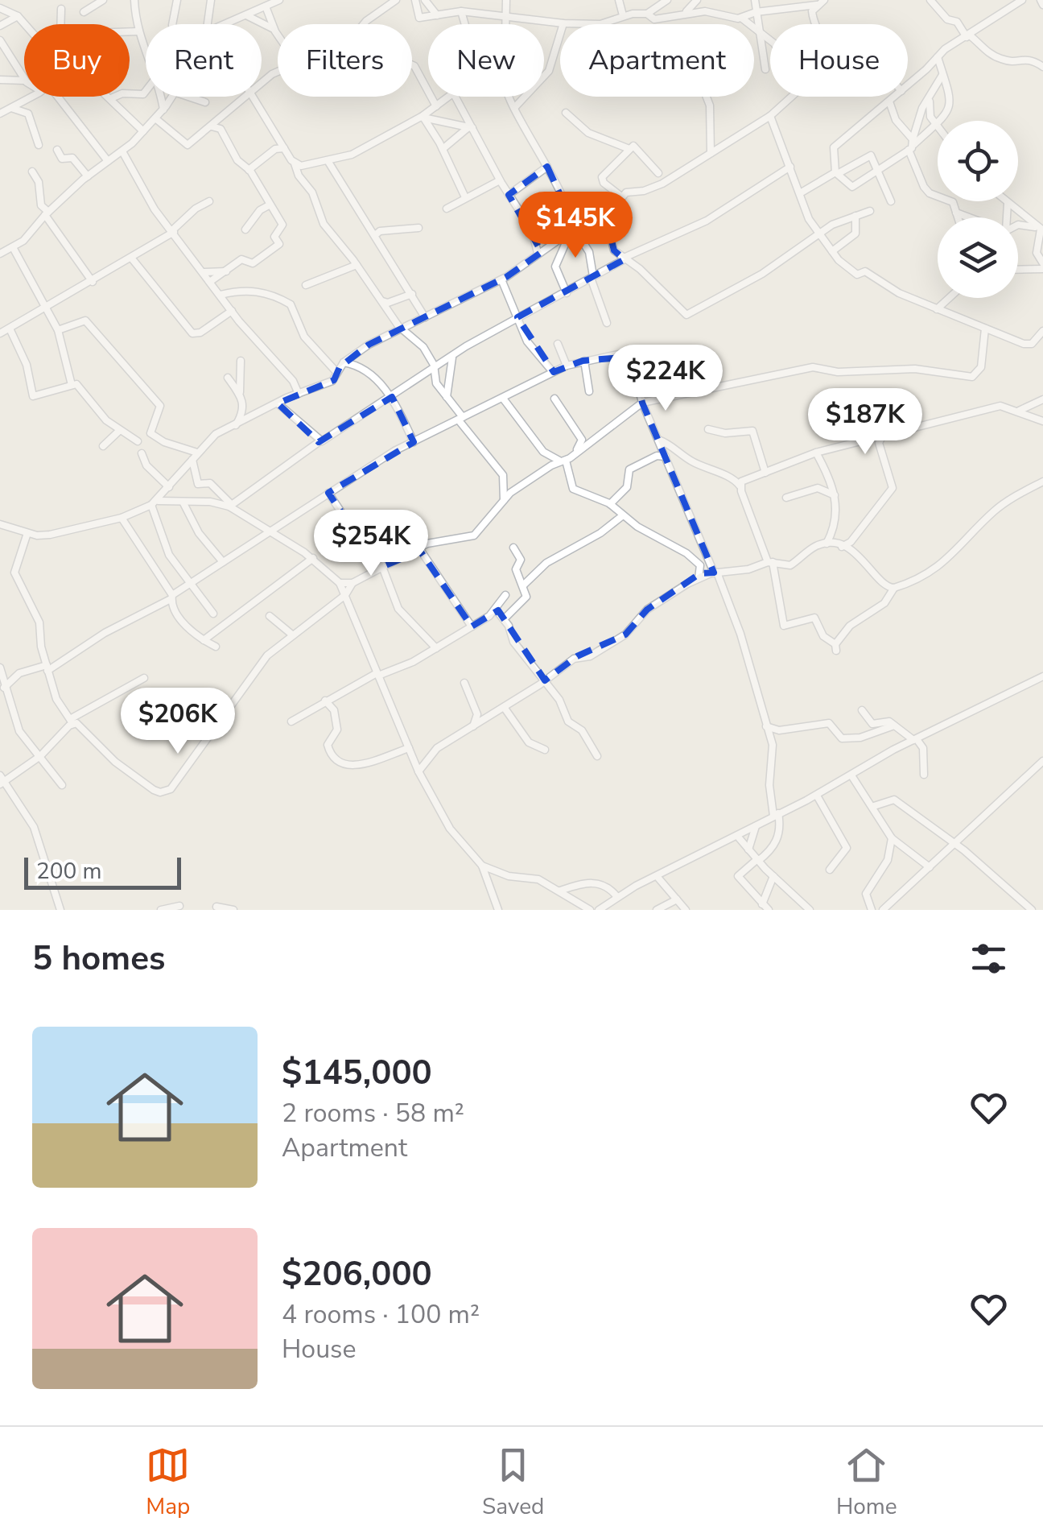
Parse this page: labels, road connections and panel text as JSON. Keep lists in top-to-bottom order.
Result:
{
  "scale_bar": "200 m",
  "page": {
    "chip": [
      "Buy",
      "Rent",
      "Filters",
      "New",
      "Apartment",
      "House"
    ],
    "price": [
      "$145K",
      "$224K",
      "$187K",
      "$254K",
      "$206K"
    ],
    "scale": "200 m",
    "heading": "5 homes",
    "list": [
      {
        "name": "$145,000",
        "note": "2 rooms · 58 m² · Apartment"
      },
      {
        "name": "$206,000",
        "note": "4 rooms · 100 m² · House"
      }
    ],
    "tabs": ["Map", "Saved", "Home"]
  }
}
